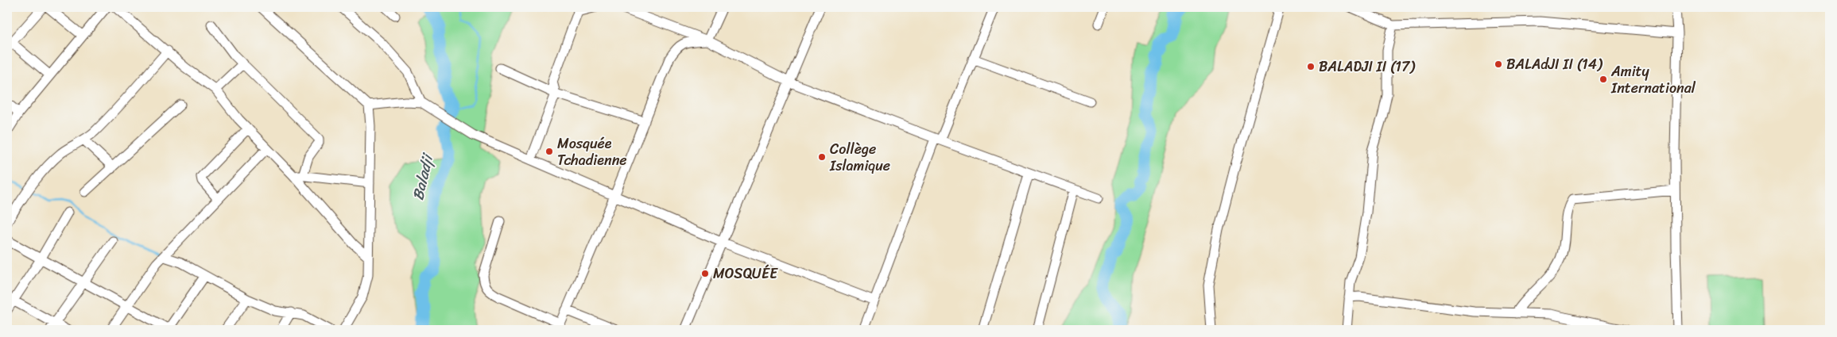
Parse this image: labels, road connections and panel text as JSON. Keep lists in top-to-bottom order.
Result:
{
  "water": ["Baladji"],
  "places": [
    "BALAdJI II (14)",
    "BALADJI II (17)",
    "Amity International",
    "Mosquée Tchadienne",
    "Collège Islamique",
    "MOSQUÉE"
  ]
}
